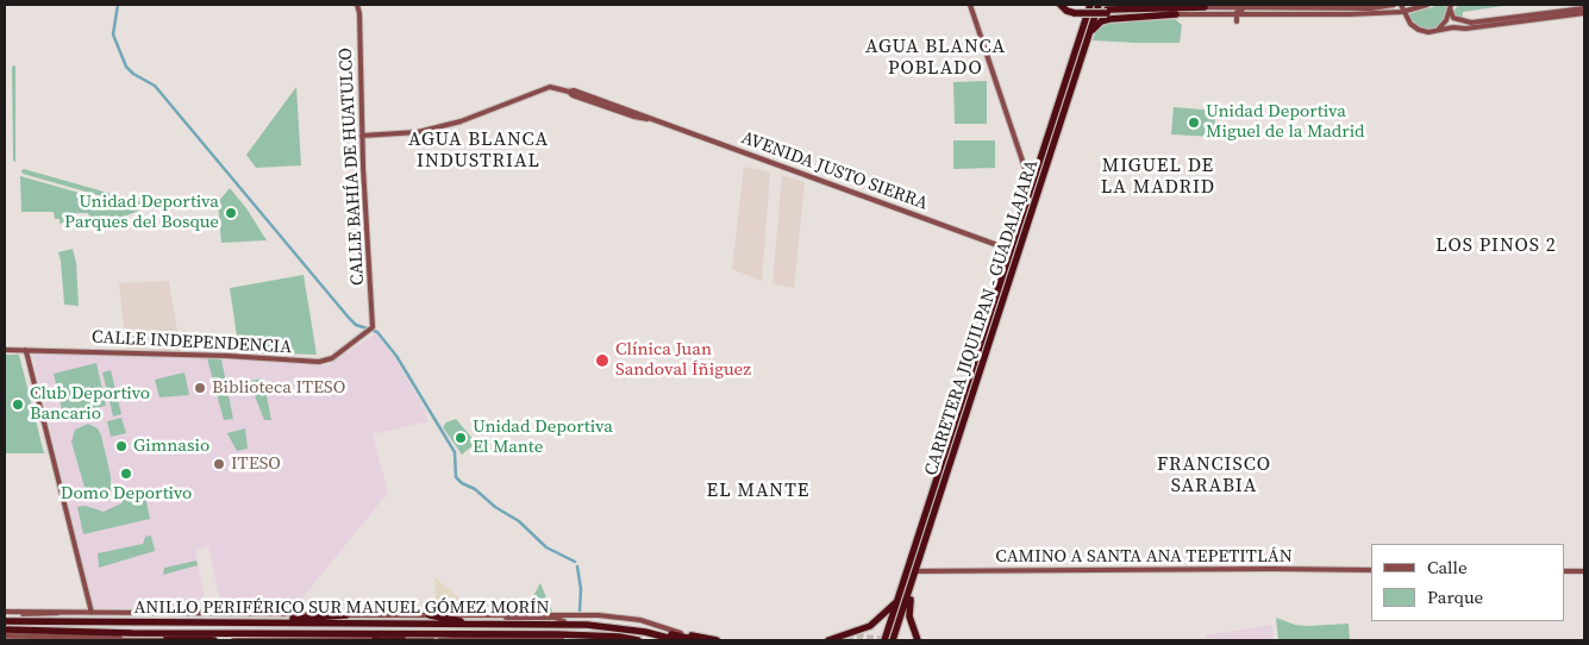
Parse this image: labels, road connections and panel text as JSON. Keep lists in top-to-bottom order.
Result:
{
  "streets": {
    "highway": ["CARRETERA JIQUILPAN - GUADALAJARA", "ANILLO PERIFÉRICO SUR MANUEL GÓMEZ MORÍN"],
    "street": [
      "CALLE BAHÍA DE HUATULCO",
      "AVENIDA JUSTO SIERRA",
      "CALLE INDEPENDENCIA",
      "CAMINO A SANTA ANA TEPETITLÁN"
    ]
  },
  "crossings": [
    ["CALLE BAHÍA DE HUATULCO", "AVENIDA JUSTO SIERRA"],
    ["CALLE BAHÍA DE HUATULCO", "CALLE INDEPENDENCIA"],
    ["AVENIDA JUSTO SIERRA", "CARRETERA JIQUILPAN - GUADALAJARA"],
    ["CARRETERA JIQUILPAN - GUADALAJARA", "CAMINO A SANTA ANA TEPETITLÁN"]
  ],
  "districts": [
    "AGUA BLANCA POBLADO",
    "AGUA BLANCA INDUSTRIAL",
    "MIGUEL DE LA MADRID",
    "LOS PINOS 2",
    "FRANCISCO SARABIA",
    "EL MANTE"
  ],
  "places": [
    "Unidad Deportiva Miguel de la Madrid",
    "Unidad Deportiva Parques del Bosque",
    "Clínica Juan Sandoval Íñiguez",
    "Biblioteca ITESO",
    "Club Deportivo Bancario",
    "Unidad Deportiva El Mante",
    "Gimnasio",
    "ITESO",
    "Domo Deportivo"
  ],
  "legend": ["Calle", "Parque"]
}
